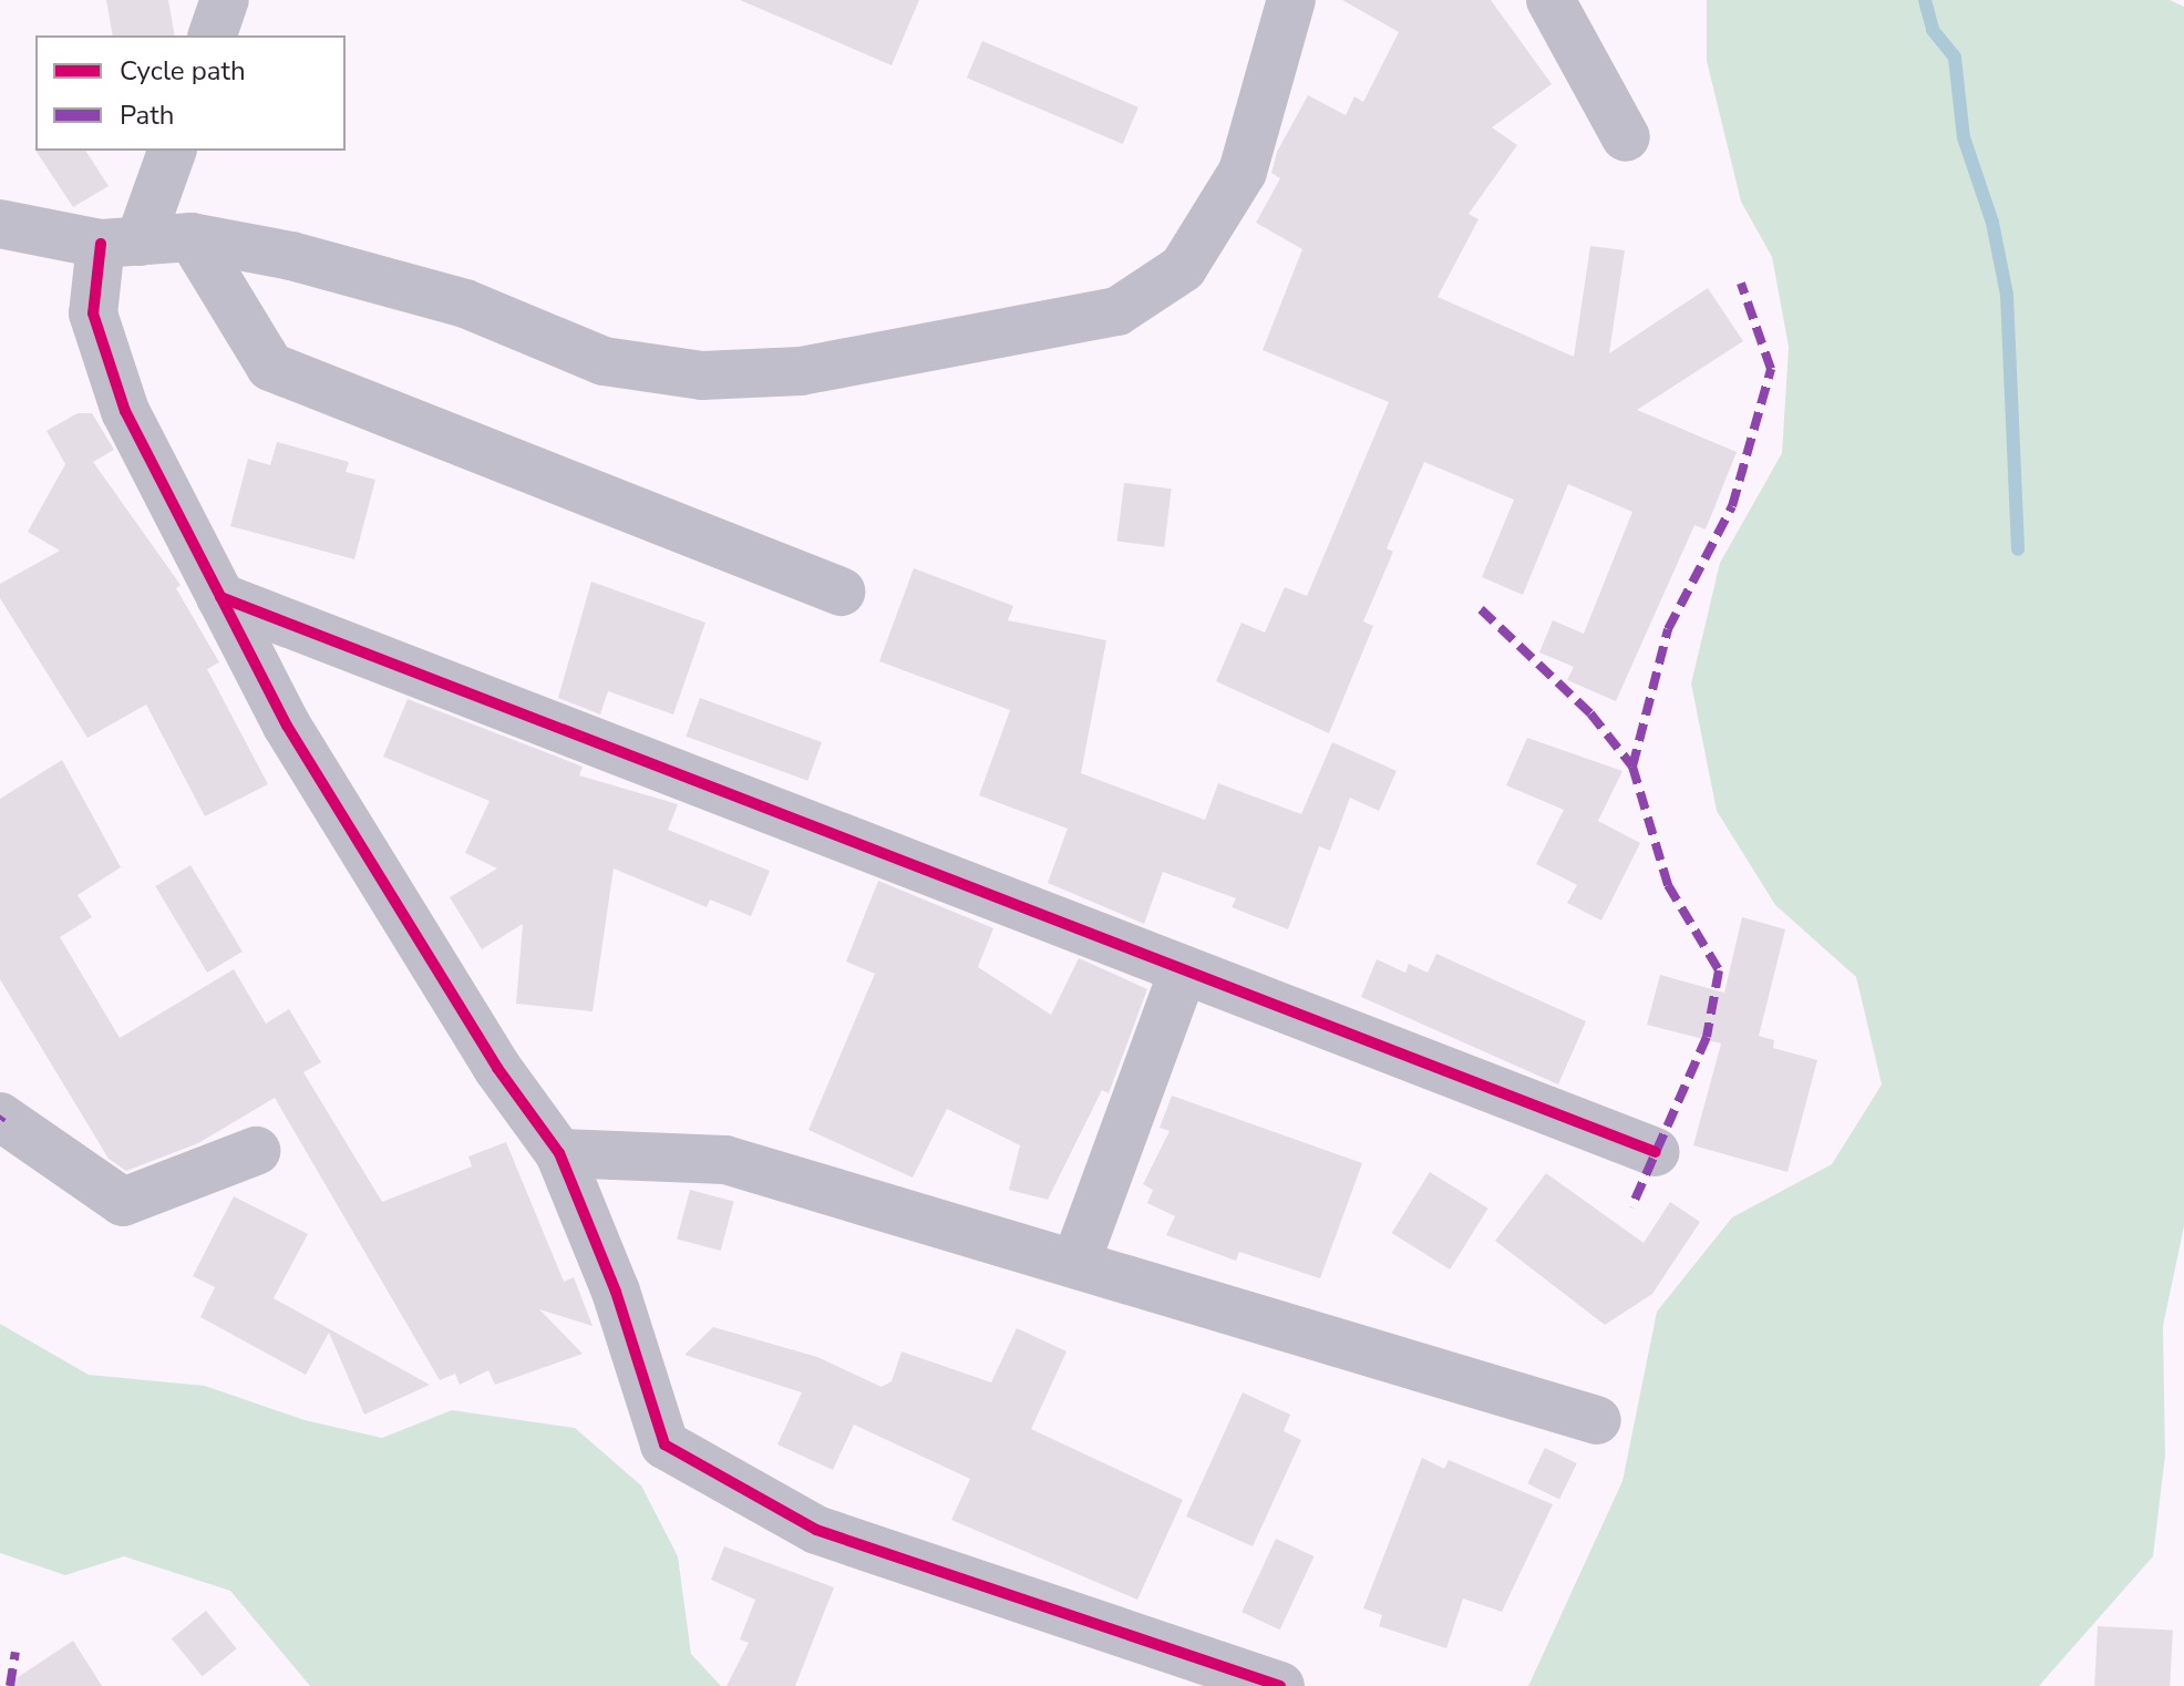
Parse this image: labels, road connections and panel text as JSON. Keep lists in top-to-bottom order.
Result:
{
  "legend": ["Cycle path", "Path"]
}
